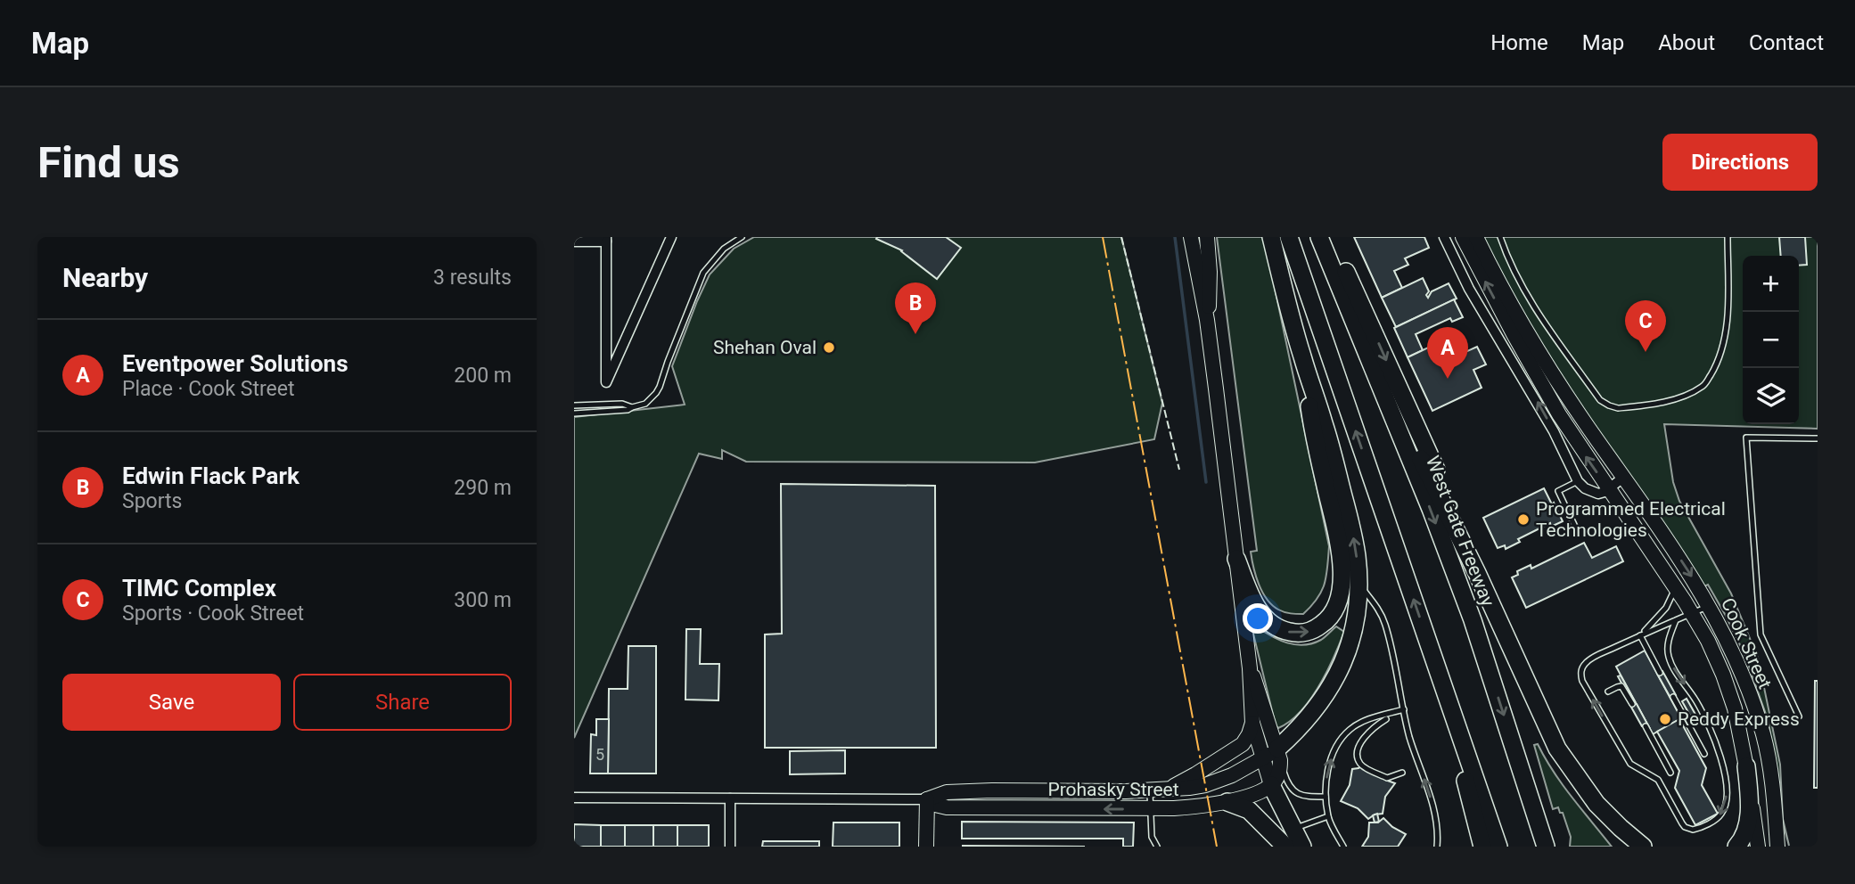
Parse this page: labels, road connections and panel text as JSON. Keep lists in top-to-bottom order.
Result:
{
  "streets": {
    "highway": ["West Gate Freeway"],
    "main road": ["Cook Street", "Prohasky Street"]
  },
  "places": ["Shehan Oval", "Programmed Electrical Technologies", "Reddy Express"],
  "house_numbers": ["5"],
  "page": {
    "header": "Map",
    "nav": [
      "Home",
      "Map",
      "About",
      "Contact"
    ],
    "buttons": [
      "Directions",
      ["Save", "Share"]
    ],
    "title": "Find us",
    "heading": ["Nearby", "3 results"],
    "map_buttons": ["+", "−"],
    "pins": ["B", "C", "A"],
    "list": [
      {
        "mark": "A",
        "name": "Eventpower Solutions",
        "note": "Place · Cook Street",
        "value": "200 m"
      },
      {
        "mark": "B",
        "name": "Edwin Flack Park",
        "note": "Sports",
        "value": "290 m"
      },
      {
        "mark": "C",
        "name": "TIMC Complex",
        "note": "Sports · Cook Street",
        "value": "300 m"
      }
    ]
  }
}
